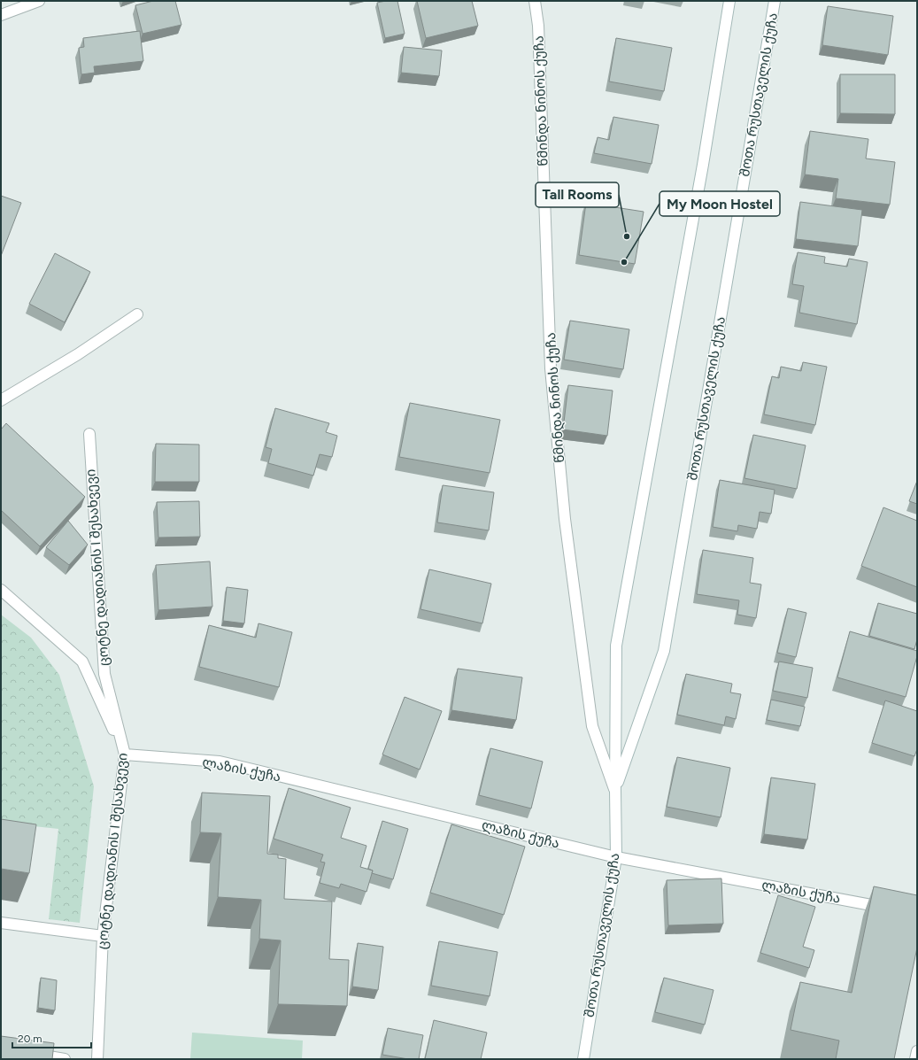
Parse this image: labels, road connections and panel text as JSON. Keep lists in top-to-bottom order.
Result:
{
  "streets": {
    "street": [
      "შოთა რუსთაველის ქუჩა",
      "წმინდა ნინოს ქუჩა",
      "ცოტნე დადიანის I შესახვევი",
      "ლაზის ქუჩა"
    ]
  },
  "crossings": [
    ["შოთა რუსთაველის ქუჩა", "წმინდა ნინოს ქუჩა"],
    ["შოთა რუსთაველის ქუჩა", "ლაზის ქუჩა"],
    ["ცოტნე დადიანის I შესახვევი", "ლაზის ქუჩა"]
  ],
  "places": ["Tall Rooms", "My Moon Hostel"],
  "scale_bar": "20 m"
}
